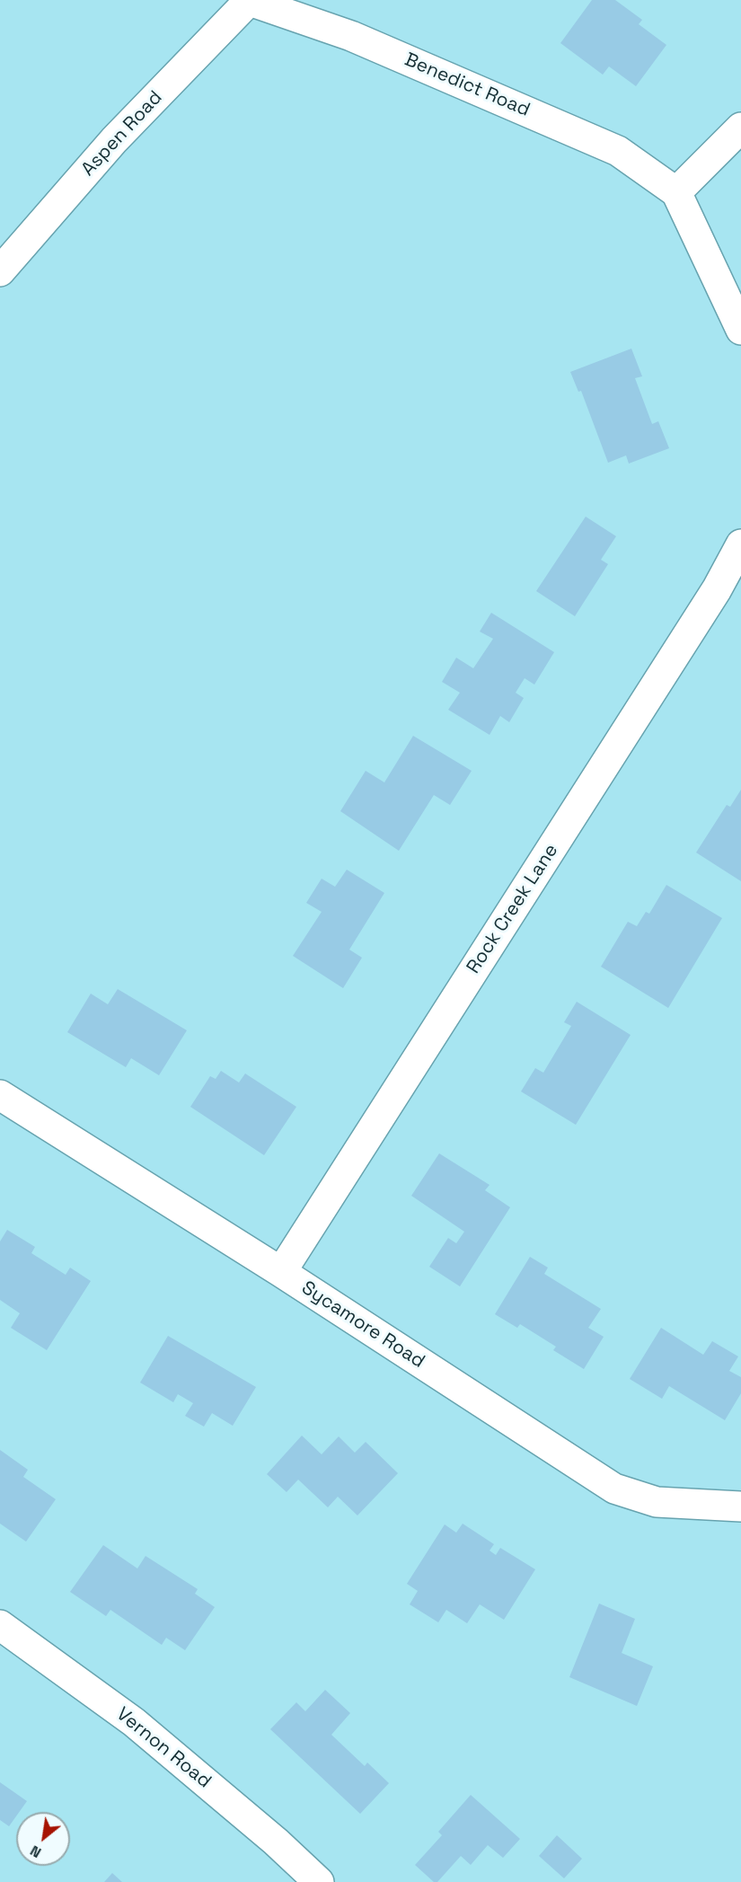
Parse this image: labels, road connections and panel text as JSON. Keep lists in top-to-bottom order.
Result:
{
  "streets": {
    "street": [
      "Benedict Road",
      "Aspen Road",
      "Rock Creek Lane",
      "Sycamore Road",
      "Vernon Road"
    ]
  },
  "crossings": [
    ["Benedict Road", "Aspen Road"],
    ["Rock Creek Lane", "Sycamore Road"]
  ],
  "north": "bottom left"
}
